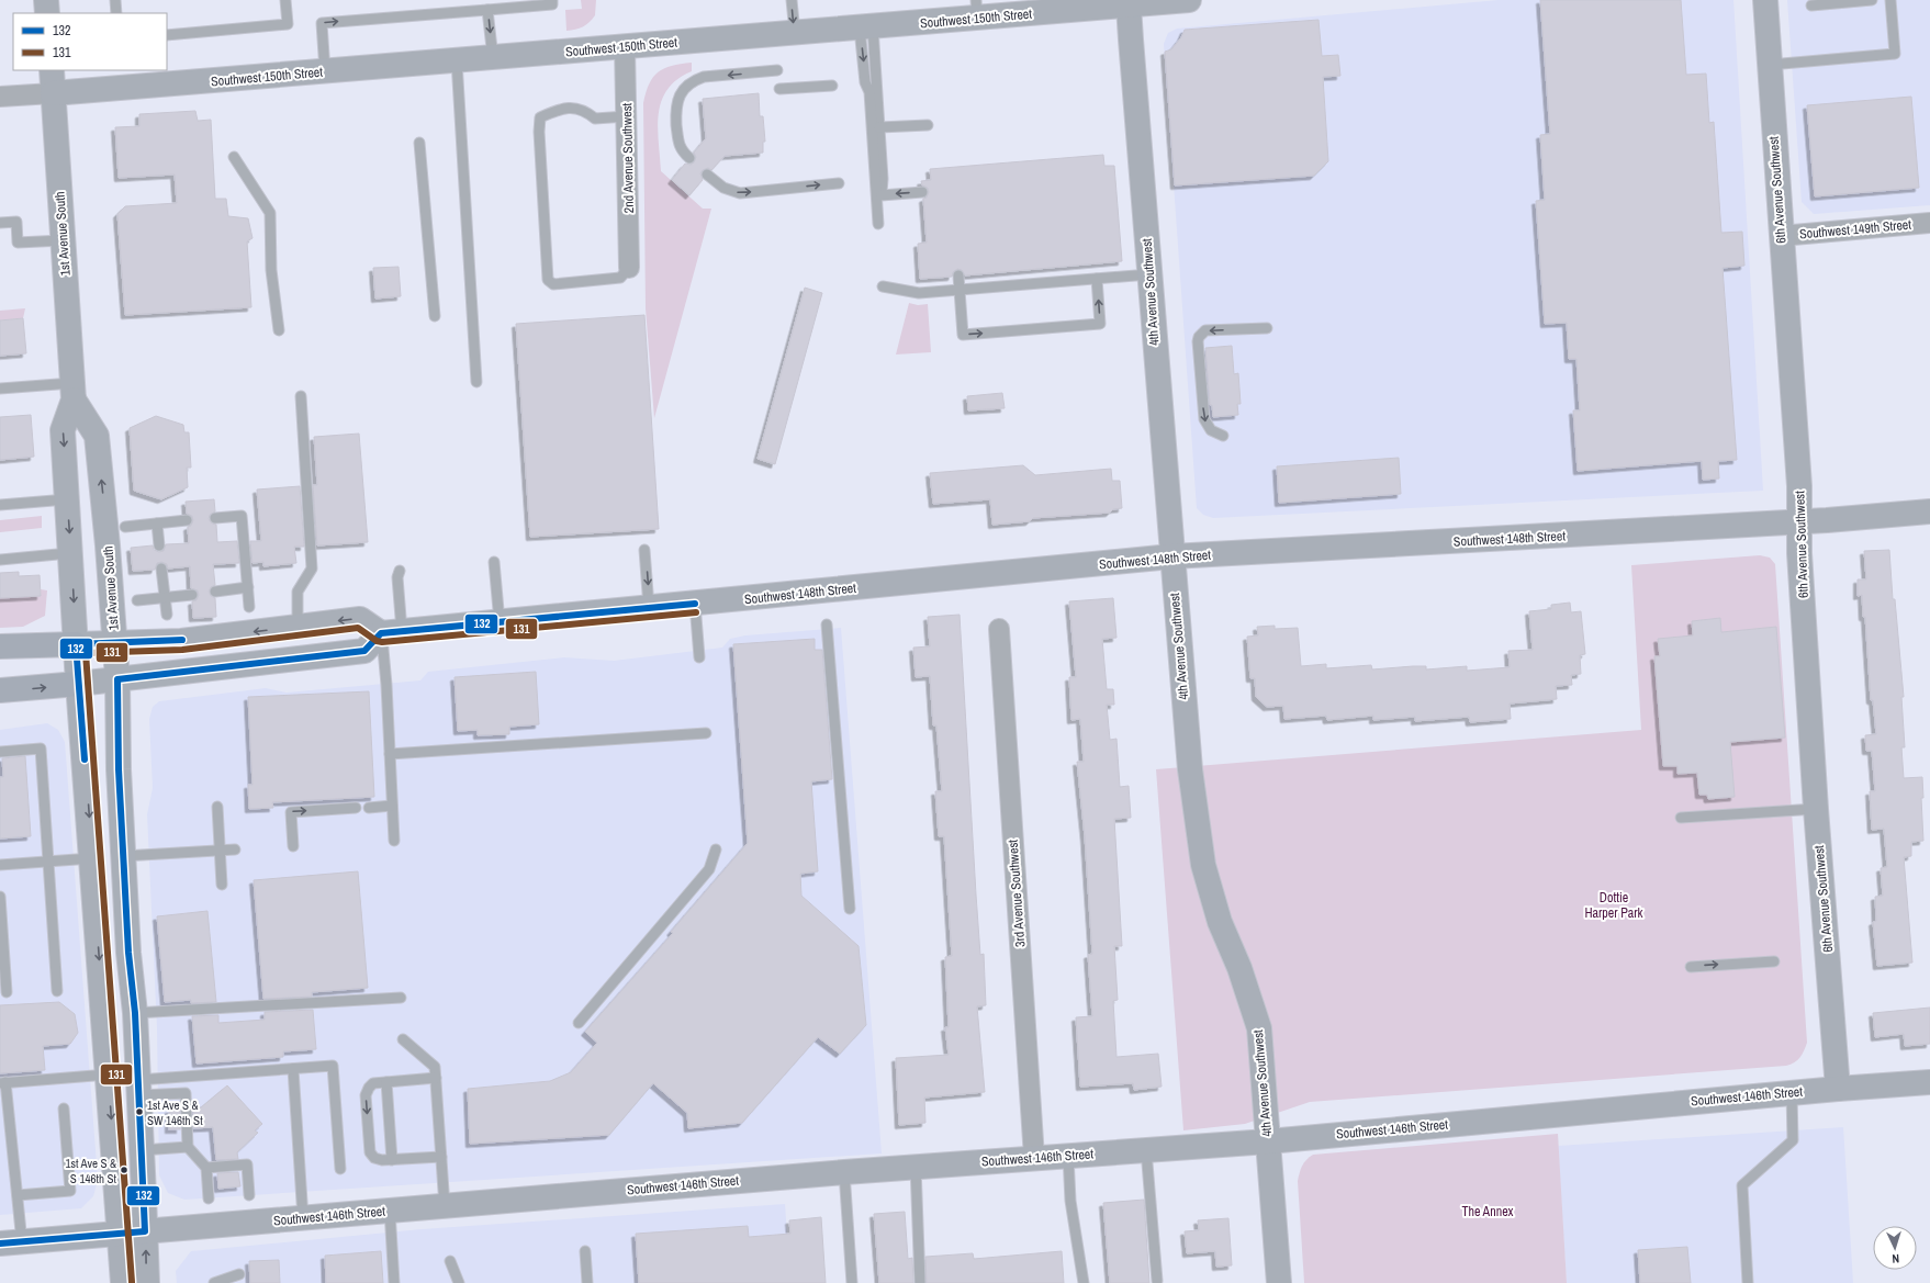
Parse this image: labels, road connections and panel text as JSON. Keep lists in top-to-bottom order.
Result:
{
  "streets": {
    "street": [
      "Southwest 150th Street",
      "2nd Avenue Southwest",
      "6th Avenue Southwest",
      "Southwest 149th Street",
      "1st Avenue South",
      "4th Avenue Southwest",
      "Southwest 148th Street",
      "3rd Avenue Southwest",
      "Southwest 146th Street"
    ]
  },
  "crossings": [
    ["Southwest 150th Street", "2nd Avenue Southwest"],
    ["Southwest 150th Street", "1st Avenue South"],
    ["Southwest 150th Street", "4th Avenue Southwest"],
    ["6th Avenue Southwest", "Southwest 149th Street"],
    ["6th Avenue Southwest", "Southwest 148th Street"],
    ["6th Avenue Southwest", "Southwest 146th Street"],
    ["1st Avenue South", "Southwest 146th Street"],
    ["4th Avenue Southwest", "Southwest 148th Street"],
    ["4th Avenue Southwest", "Southwest 146th Street"],
    ["3rd Avenue Southwest", "Southwest 146th Street"]
  ],
  "parks": ["Dottie Harper Park", "The Annex"],
  "places": ["1st Ave S & SW 146th St", "1st Ave S & S 146th St"],
  "lines": ["transit line 132", "transit line 131"],
  "legend": ["132", "131"],
  "north": "bottom"
}
